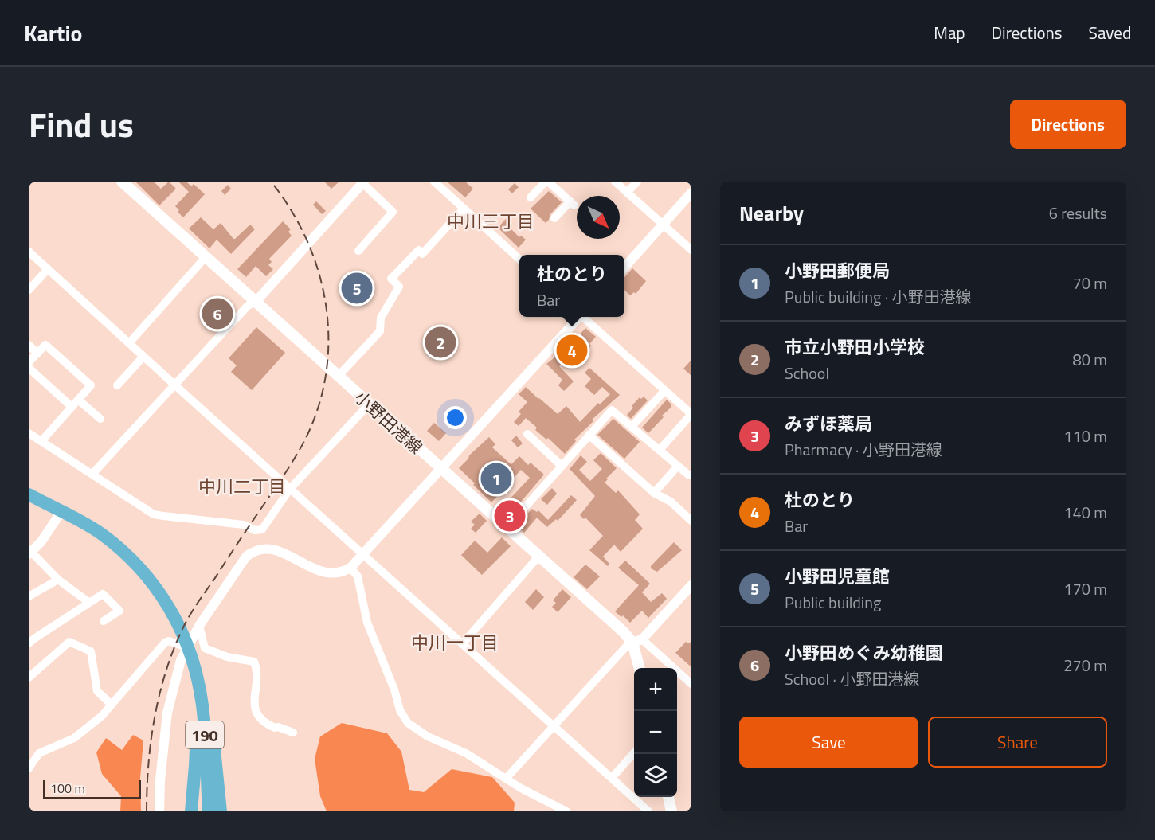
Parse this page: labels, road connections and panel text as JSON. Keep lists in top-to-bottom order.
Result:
{
  "streets": {
    "highway": ["190"],
    "main road": ["小野田港線"]
  },
  "districts": ["中川三丁目", "中川二丁目", "中川一丁目"],
  "scale_bar": "100 m",
  "north": "bottom right",
  "page": {
    "header": "Kartio",
    "nav": ["Map", "Directions", "Saved"],
    "title": "Find us",
    "buttons": [
      "Directions",
      ["Save", "Share"]
    ],
    "heading": ["Nearby", "6 results"],
    "list": [
      {
        "mark": "1",
        "name": "小野田郵便局",
        "note": "Public building · 小野田港線",
        "value": "70 m"
      },
      {
        "mark": "2",
        "name": "市立小野田小学校",
        "note": "School",
        "value": "80 m"
      },
      {
        "mark": "3",
        "name": "みずほ薬局",
        "note": "Pharmacy · 小野田港線",
        "value": "110 m"
      },
      {
        "mark": "4",
        "name": "杜のとり",
        "note": "Bar",
        "value": "140 m"
      },
      {
        "mark": "5",
        "name": "小野田児童館",
        "note": "Public building",
        "value": "170 m"
      },
      {
        "mark": "6",
        "name": "小野田めぐみ幼稚園",
        "note": "School · 小野田港線",
        "value": "270 m"
      }
    ],
    "popup": ["杜のとり", "Bar"],
    "pins": [
      "5",
      "6",
      "2",
      "4",
      "1",
      "3"
    ],
    "map_buttons": ["+", "−"],
    "scale": "100 m"
  }
}
